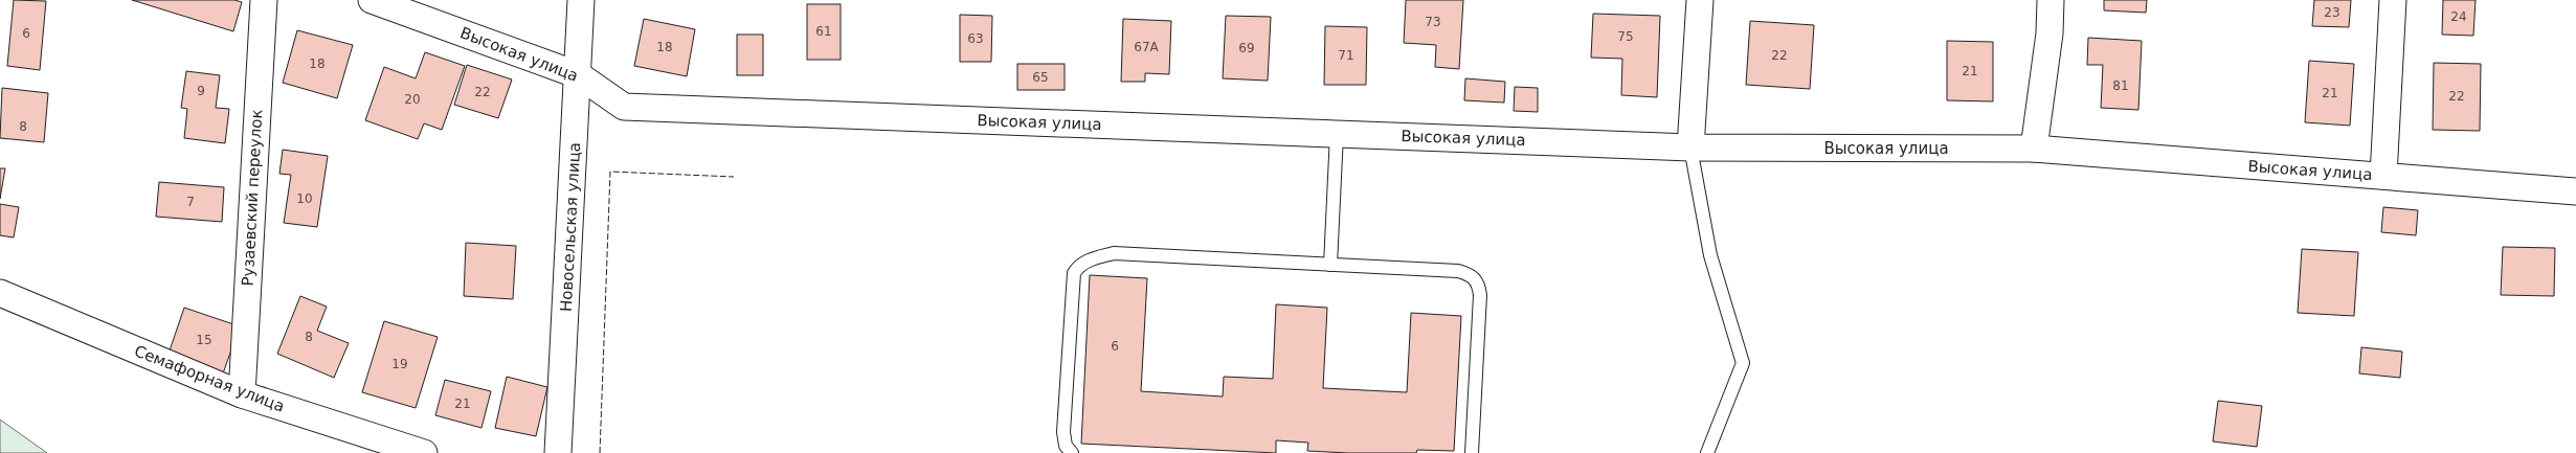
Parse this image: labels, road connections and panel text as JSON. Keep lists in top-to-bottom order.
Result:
{
  "streets": {
    "street": [
      "Высокая улица",
      "Рузаевский переулок",
      "Новосельская улица",
      "Семафорная улица"
    ]
  },
  "crossings": [
    ["Высокая улица", "Новосельская улица"],
    ["Рузаевский переулок", "Семафорная улица"]
  ],
  "house_numbers": [
    "23",
    "24",
    "73",
    "61",
    "6",
    "75",
    "63",
    "18",
    "67А",
    "69",
    "71",
    "22",
    "18",
    "21",
    "65",
    "81",
    "9",
    "22",
    "21",
    "22",
    "20",
    "8",
    "10",
    "7",
    "8",
    "15",
    "6",
    "19",
    "21"
  ]
}
